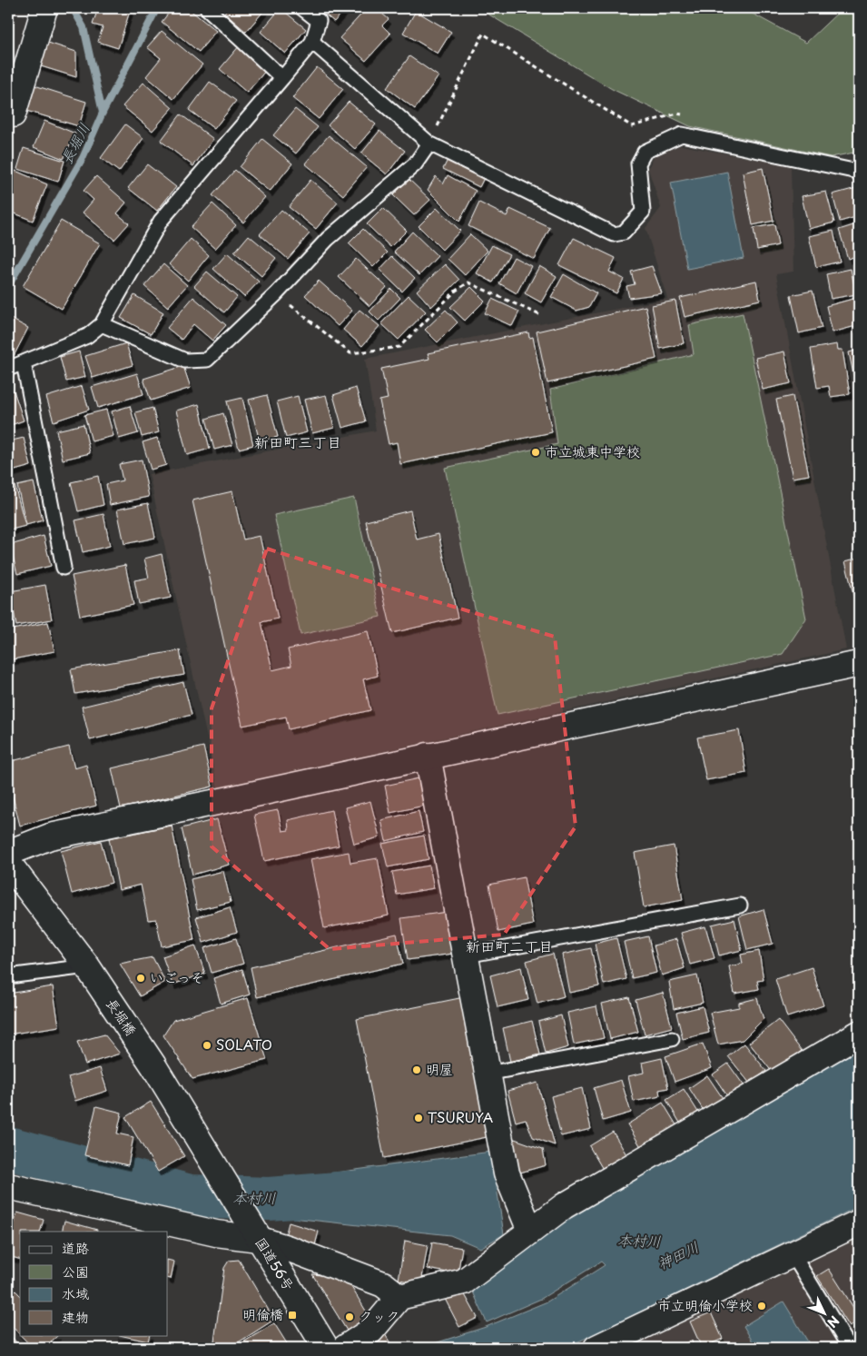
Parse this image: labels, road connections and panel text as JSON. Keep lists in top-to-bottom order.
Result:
{
  "streets": {
    "main road": ["長堀橋", "国道56号"]
  },
  "crossings": [
    ["長堀橋", "国道56号"]
  ],
  "districts": ["新田町三丁目", "新田町二丁目"],
  "water": ["長堀川", "本村川", "神田川"],
  "places": {
    "other": [
      "市立城東中学校",
      "いごっそ",
      "SOLATO",
      "明屋",
      "TSURUYA",
      "市立明倫小学校",
      "クック"
    ],
    "transit": ["明倫橋"]
  },
  "legend": [
    "道路",
    "公園",
    "水域",
    "建物"
  ],
  "north": "bottom right"
}
